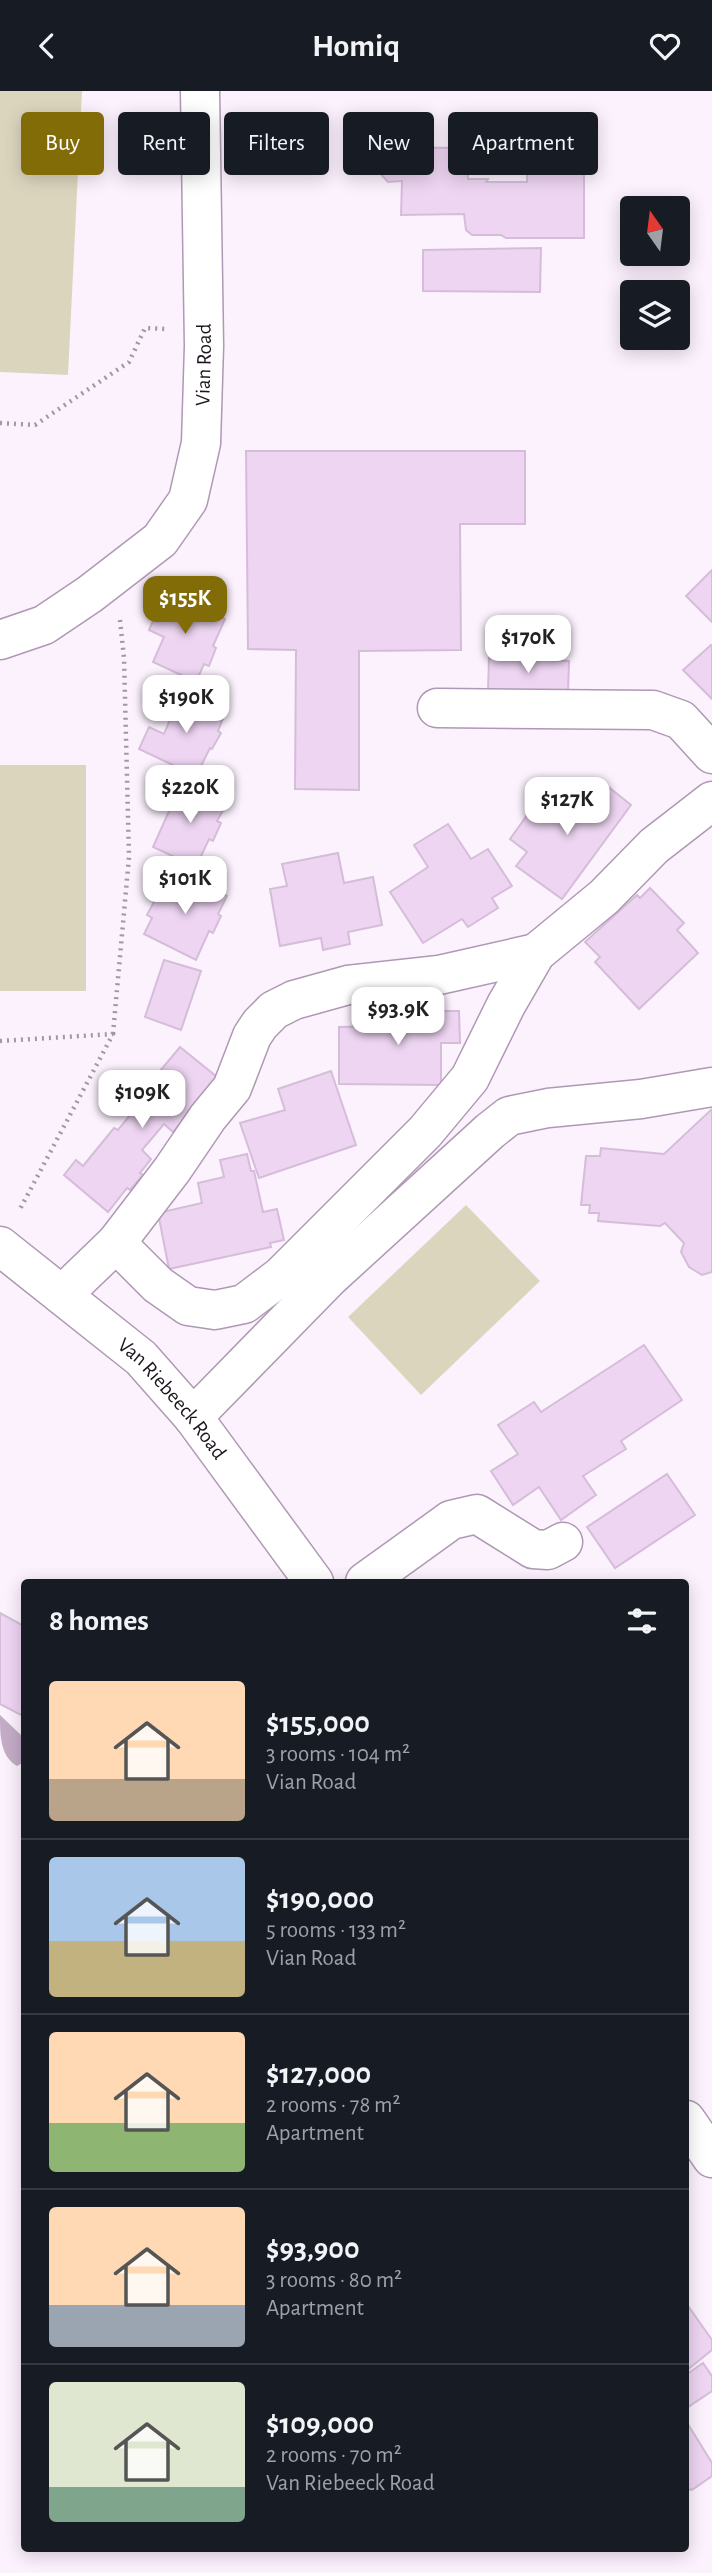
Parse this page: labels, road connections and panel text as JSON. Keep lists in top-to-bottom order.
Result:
{
  "streets": {
    "street": ["Vian Road", "Van Riebeeck Road"]
  },
  "north": "top",
  "page": {
    "header": "Homiq",
    "chip": [
      "Buy",
      "Rent",
      "Filters",
      "New",
      "Apartment"
    ],
    "price": [
      "$155K",
      "$170K",
      "$190K",
      "$220K",
      "$127K",
      "$101K",
      "$93.9K",
      "$109K"
    ],
    "heading": "8 homes",
    "list": [
      {
        "name": "$155,000",
        "note": "3 rooms · 104 m² · Vian Road"
      },
      {
        "name": "$190,000",
        "note": "5 rooms · 133 m² · Vian Road"
      },
      {
        "name": "$127,000",
        "note": "2 rooms · 78 m² · Apartment"
      },
      {
        "name": "$93,900",
        "note": "3 rooms · 80 m² · Apartment"
      },
      {
        "name": "$109,000",
        "note": "2 rooms · 70 m² · Van Riebeeck Road"
      }
    ]
  }
}
